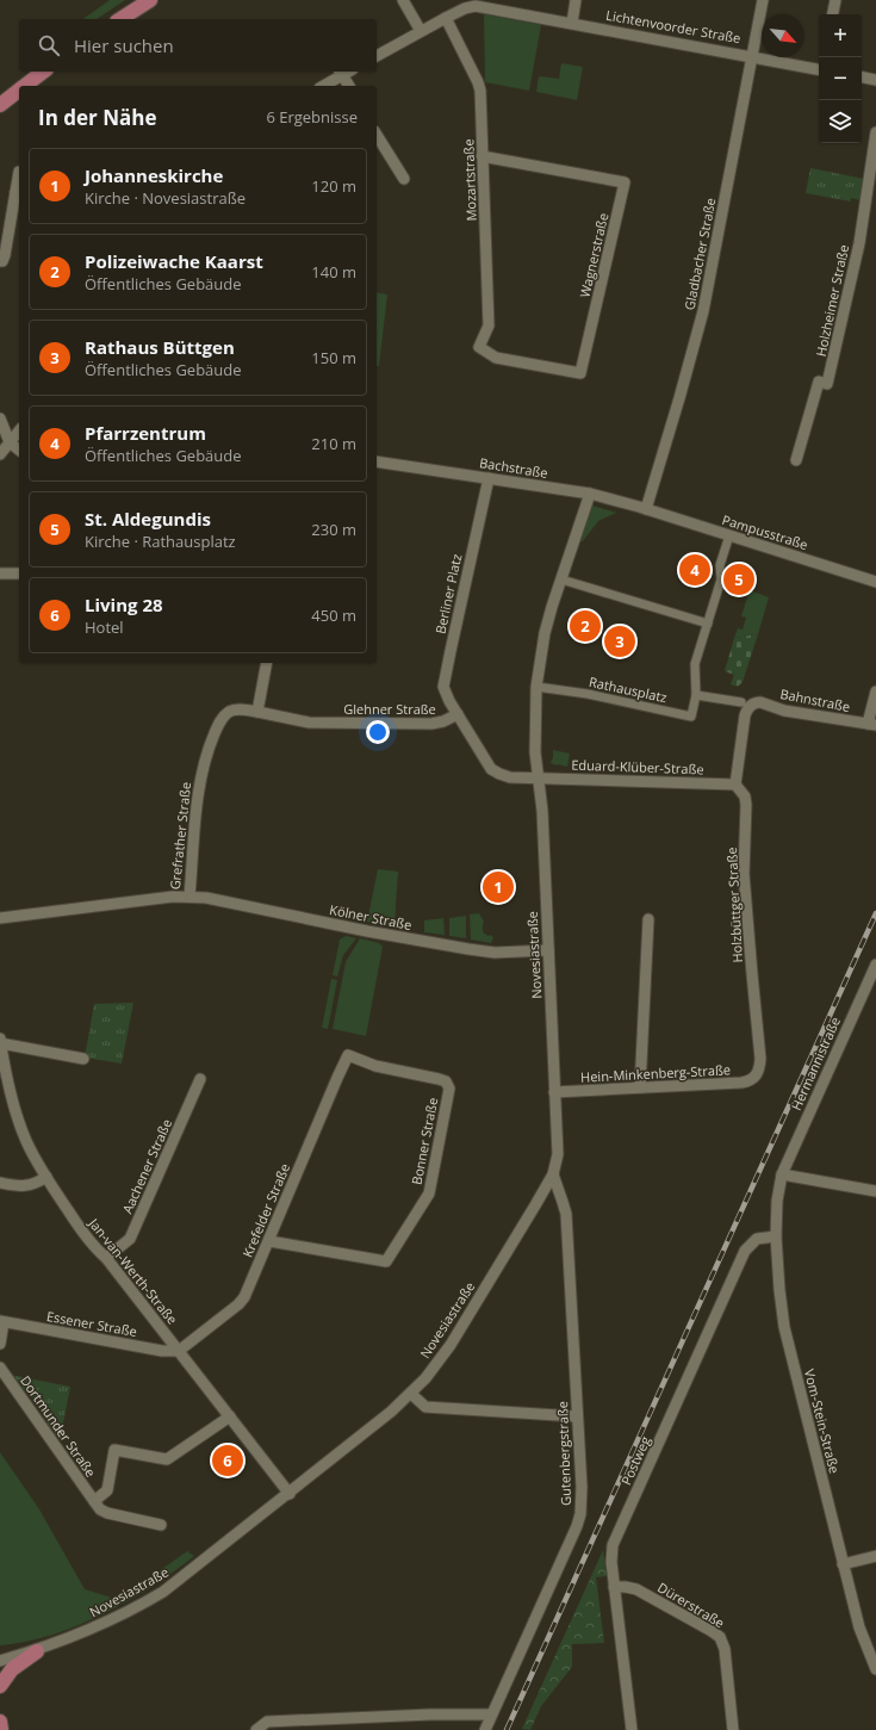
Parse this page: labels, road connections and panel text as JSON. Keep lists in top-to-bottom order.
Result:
{
  "streets": {
    "street": [
      "Lichtenvoorder Straße",
      "Mozartstraße",
      "Gladbacher Straße",
      "Wagnerstraße",
      "Holzheimer Straße",
      "Bachstraße",
      "Pampusstraße",
      "Berliner Platz",
      "Rathausplatz",
      "Bahnstraße",
      "Glehner Straße",
      "Eduard-Klüber-Straße",
      "Grefrather Straße",
      "Holzbüttger Straße",
      "Kölner Straße",
      "Novesiastraße",
      "Hermannistraße",
      "Hein-Minkenberg-Straße",
      "Bonner Straße",
      "Aachener Straße",
      "Krefelder Straße",
      "Jan-van-Werth-Straße",
      "Essener Straße",
      "Vom-Stein-Straße",
      "Dortmunder Straße",
      "Gutenbergstraße",
      "Postweg",
      "Dürerstraße"
    ]
  },
  "crossings": [
    ["Lichtenvoorder Straße", "Mozartstraße"],
    ["Lichtenvoorder Straße", "Gladbacher Straße"],
    ["Mozartstraße", "Wagnerstraße"],
    ["Gladbacher Straße", "Bachstraße"],
    ["Gladbacher Straße", "Pampusstraße"],
    ["Bachstraße", "Pampusstraße"],
    ["Bachstraße", "Berliner Platz"],
    ["Pampusstraße", "Rathausplatz"],
    ["Berliner Platz", "Glehner Straße"],
    ["Glehner Straße", "Grefrather Straße"],
    ["Eduard-Klüber-Straße", "Holzbüttger Straße"],
    ["Eduard-Klüber-Straße", "Novesiastraße"],
    ["Grefrather Straße", "Kölner Straße"],
    ["Holzbüttger Straße", "Hein-Minkenberg-Straße"],
    ["Kölner Straße", "Novesiastraße"],
    ["Novesiastraße", "Hein-Minkenberg-Straße"],
    ["Novesiastraße", "Jan-van-Werth-Straße"],
    ["Novesiastraße", "Gutenbergstraße"],
    ["Hermannistraße", "Vom-Stein-Straße"],
    ["Bonner Straße", "Krefelder Straße"],
    ["Aachener Straße", "Jan-van-Werth-Straße"],
    ["Krefelder Straße", "Jan-van-Werth-Straße"],
    ["Krefelder Straße", "Essener Straße"],
    ["Jan-van-Werth-Straße", "Essener Straße"],
    ["Jan-van-Werth-Straße", "Dortmunder Straße"],
    ["Vom-Stein-Straße", "Postweg"],
    ["Postweg", "Dürerstraße"]
  ],
  "north": "bottom right",
  "page": {
    "map_buttons": ["+", "−"],
    "search": "Hier suchen",
    "heading": ["In der Nähe", "6 Ergebnisse"],
    "list": [
      {
        "mark": "1",
        "name": "Johanneskirche",
        "note": "Kirche · Novesiastraße",
        "value": "120 m"
      },
      {
        "mark": "2",
        "name": "Polizeiwache Kaarst",
        "note": "Öffentliches Gebäude",
        "value": "140 m"
      },
      {
        "mark": "3",
        "name": "Rathaus Büttgen",
        "note": "Öffentliches Gebäude",
        "value": "150 m"
      },
      {
        "mark": "4",
        "name": "Pfarrzentrum",
        "note": "Öffentliches Gebäude",
        "value": "210 m"
      },
      {
        "mark": "5",
        "name": "St. Aldegundis",
        "note": "Kirche · Rathausplatz",
        "value": "230 m"
      },
      {
        "mark": "6",
        "name": "Living 28",
        "note": "Hotel",
        "value": "450 m"
      }
    ],
    "pins": [
      "4",
      "5",
      "2",
      "3",
      "1",
      "6"
    ]
  }
}
